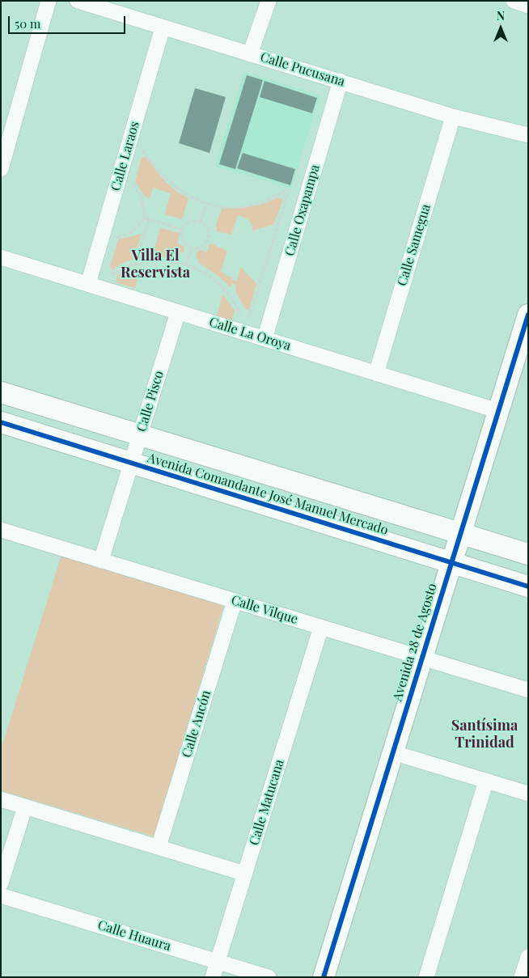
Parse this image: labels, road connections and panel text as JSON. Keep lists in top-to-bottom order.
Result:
{
  "streets": {
    "street": [
      "Calle Pucusana",
      "Calle Laraos",
      "Calle Oxapampa",
      "Calle Samegua",
      "Calle La Oroya",
      "Calle Pisco",
      "Avenida Comandante José Manuel Mercado",
      "Calle Vilque",
      "Avenida 28 de Agosto",
      "Calle Ancón",
      "Calle Matucana",
      "Calle Huaura"
    ]
  },
  "crossings": [
    ["Calle Pucusana", "Calle Laraos"],
    ["Calle Pucusana", "Calle Oxapampa"],
    ["Calle Pucusana", "Calle Samegua"],
    ["Calle Laraos", "Calle La Oroya"],
    ["Calle Oxapampa", "Calle La Oroya"],
    ["Calle Samegua", "Calle La Oroya"],
    ["Calle La Oroya", "Calle Pisco"],
    ["Calle La Oroya", "Avenida 28 de Agosto"],
    ["Calle Pisco", "Avenida Comandante José Manuel Mercado"],
    ["Calle Pisco", "Calle Vilque"],
    ["Avenida Comandante José Manuel Mercado", "Avenida 28 de Agosto"],
    ["Calle Vilque", "Avenida 28 de Agosto"],
    ["Calle Vilque", "Calle Ancón"],
    ["Calle Vilque", "Calle Matucana"],
    ["Calle Matucana", "Calle Huaura"]
  ],
  "districts": ["Villa El Reservista", "Santísima Trinidad"],
  "scale_bar": "50 m",
  "north": "top"
}
